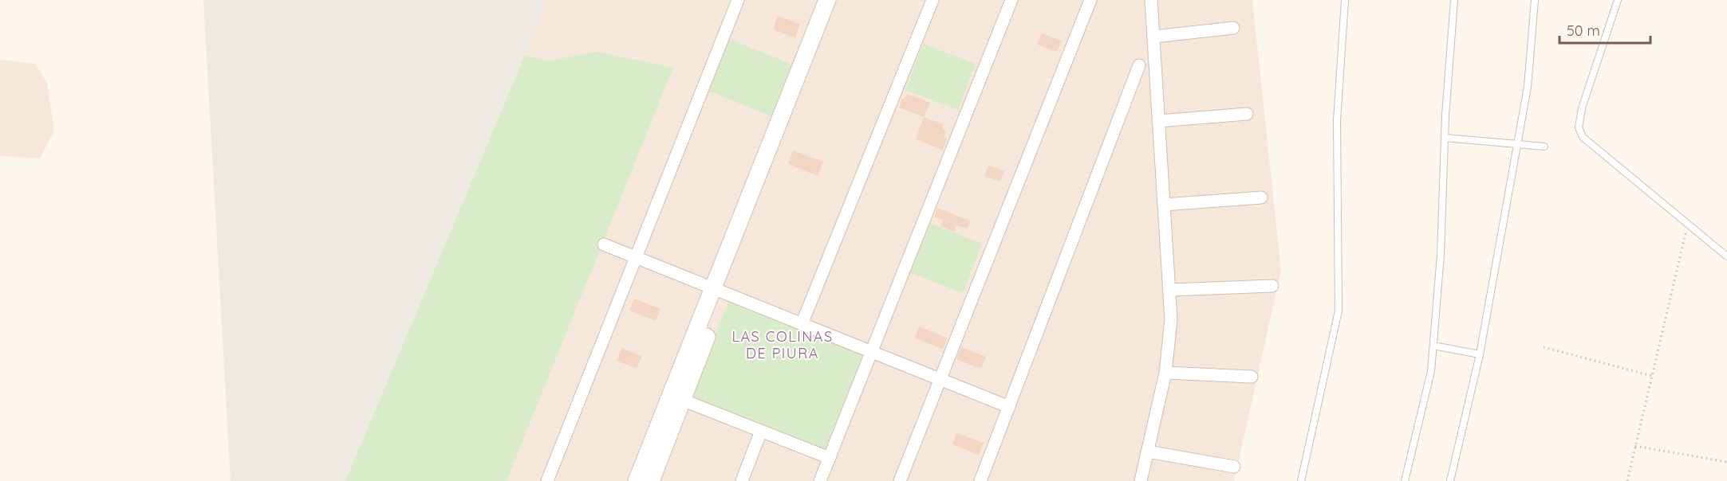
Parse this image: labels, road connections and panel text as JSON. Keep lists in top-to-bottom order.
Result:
{
  "districts": ["LAS COLINAS DE PIURA"],
  "scale_bar": "50 m"
}
